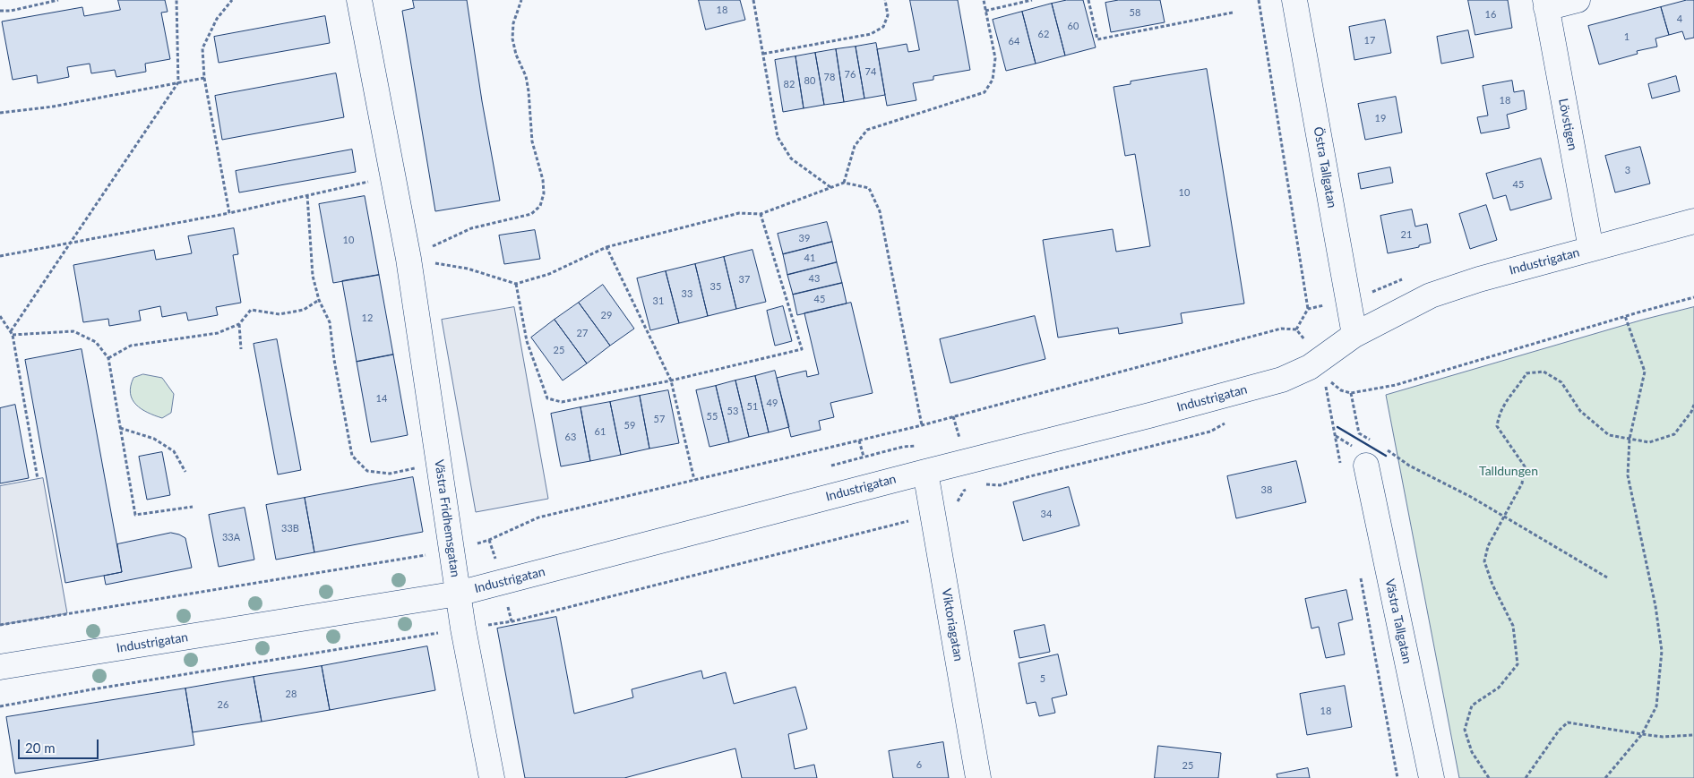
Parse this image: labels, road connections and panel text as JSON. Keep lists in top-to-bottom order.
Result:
{
  "streets": {
    "street": [
      "Lövstigen",
      "Östra Tallgatan",
      "Industrigatan",
      "Västra Fridhemsgatan",
      "Västra Tallgatan",
      "Viktoriagatan"
    ]
  },
  "crossings": [
    ["Lövstigen", "Industrigatan"],
    ["Östra Tallgatan", "Industrigatan"],
    ["Industrigatan", "Västra Fridhemsgatan"],
    ["Industrigatan", "Viktoriagatan"]
  ],
  "parks": ["Talldungen"],
  "house_numbers": [
    "18",
    "58",
    "16",
    "4",
    "60",
    "62",
    "1",
    "17",
    "64",
    "74",
    "76",
    "78",
    "80",
    "82",
    "18",
    "19",
    "3",
    "45",
    "10",
    "21",
    "39",
    "10",
    "41",
    "43",
    "37",
    "35",
    "33",
    "45",
    "31",
    "29",
    "12",
    "27",
    "25",
    "14",
    "49",
    "51",
    "53",
    "55",
    "57",
    "59",
    "61",
    "63",
    "38",
    "34",
    "33B",
    "33A",
    "5",
    "28",
    "26",
    "18",
    "6",
    "25"
  ],
  "scale_bar": "20 m"
}
